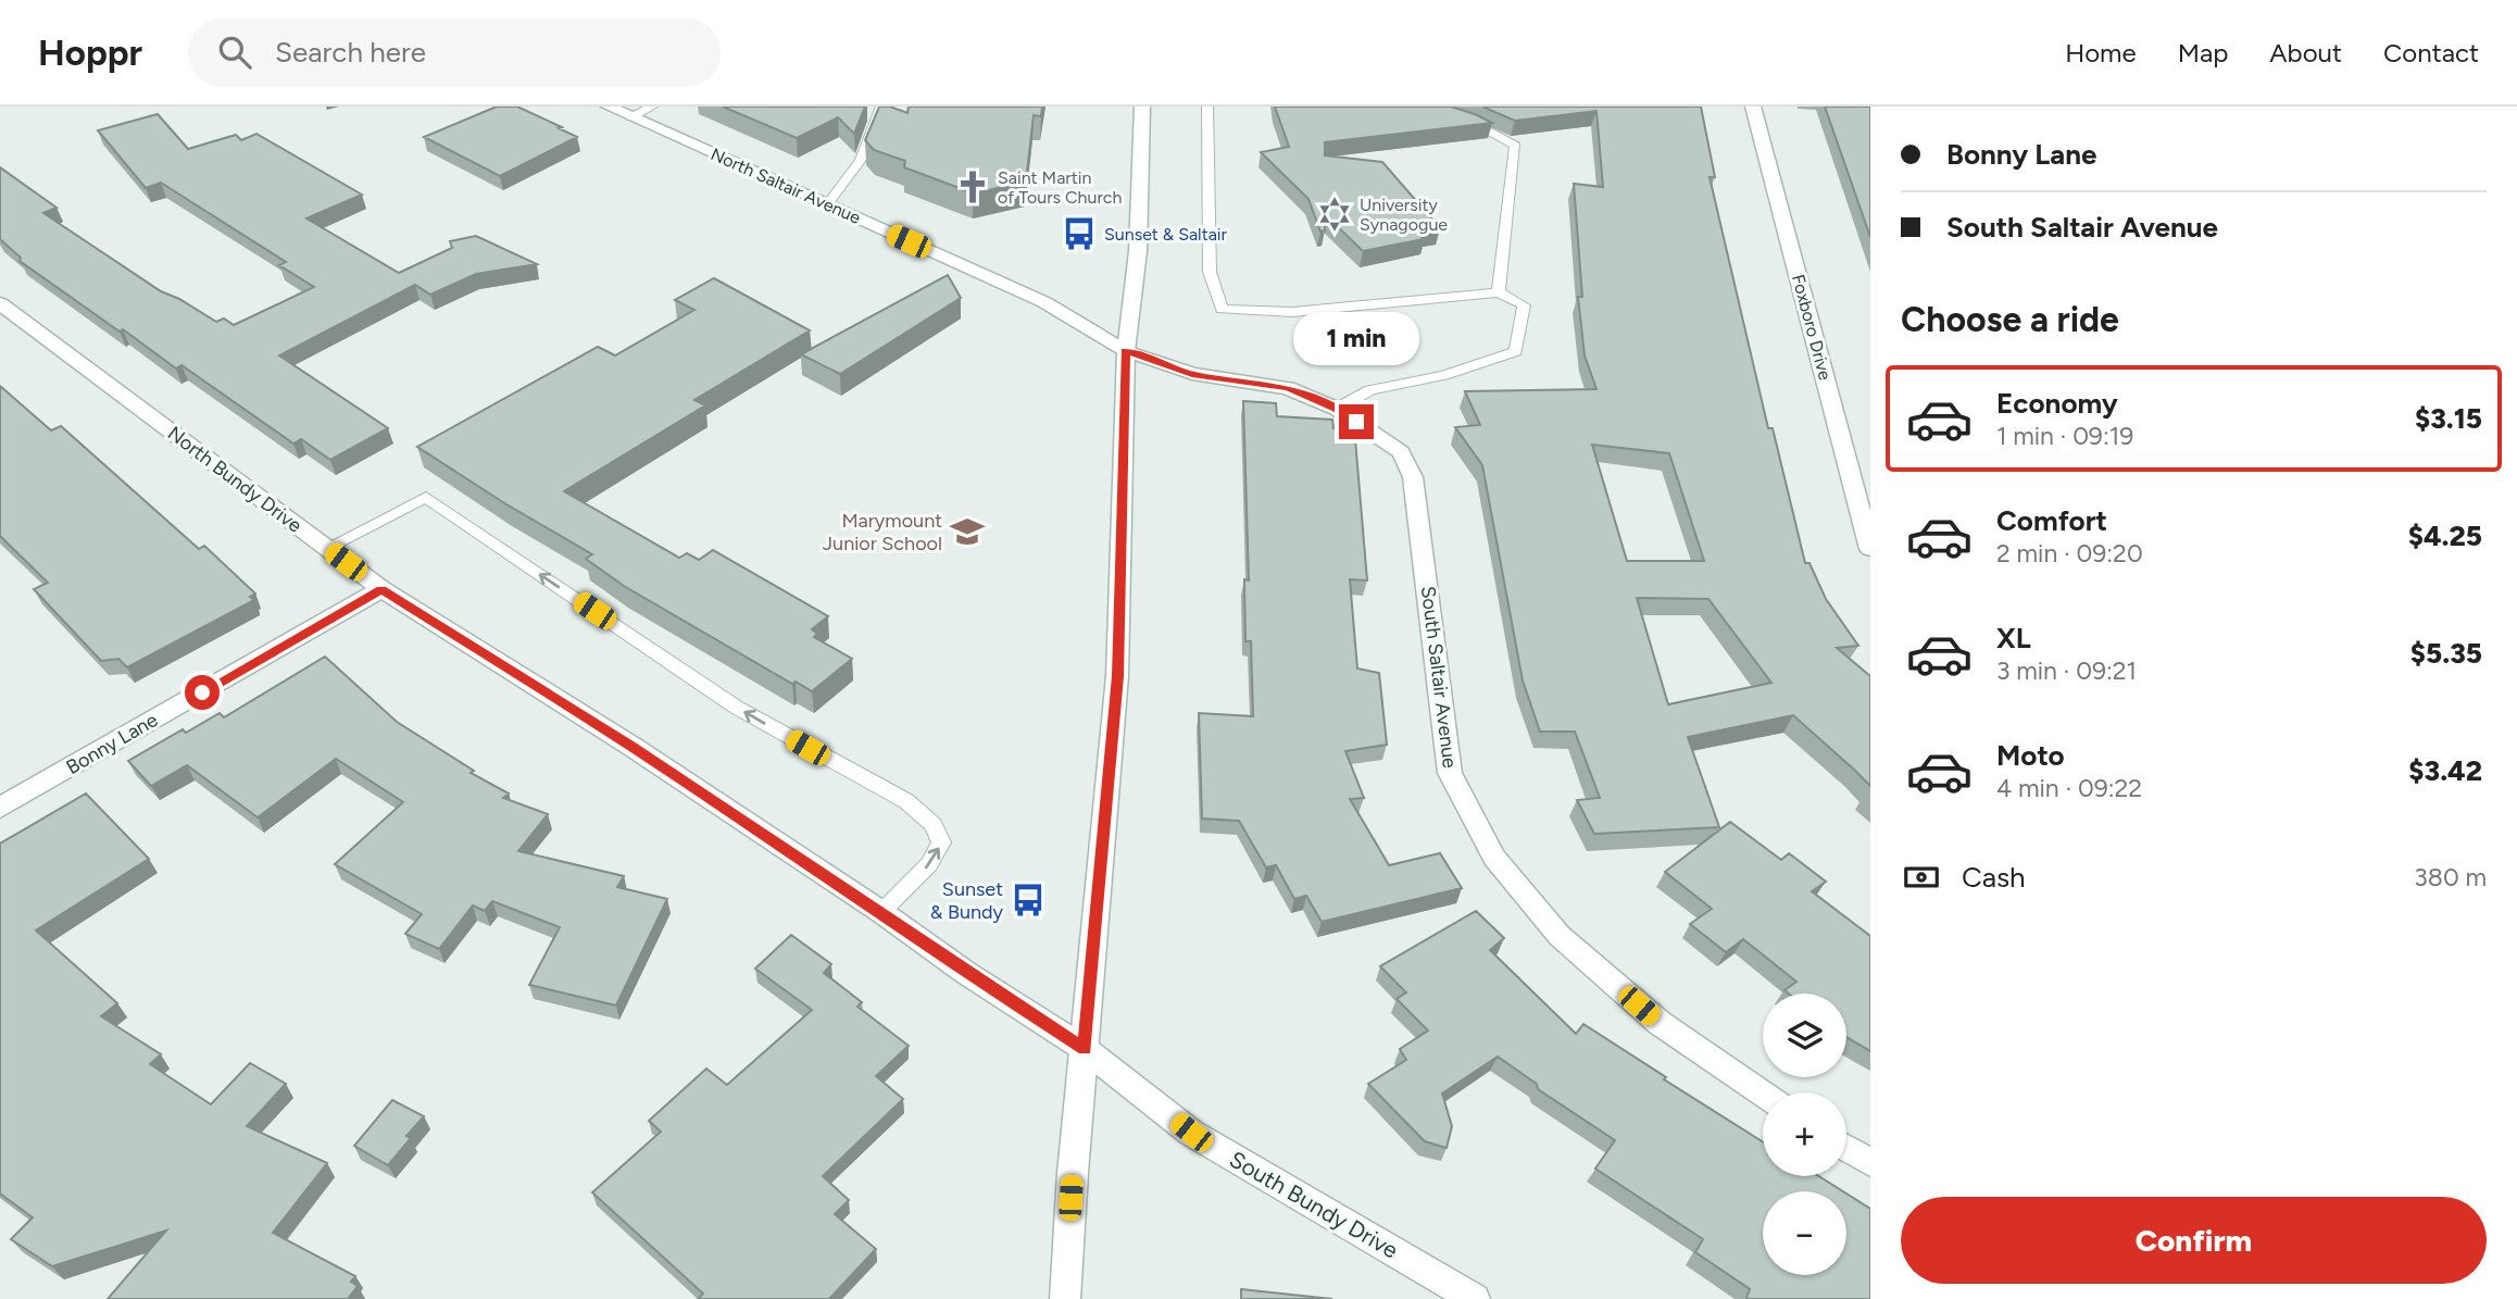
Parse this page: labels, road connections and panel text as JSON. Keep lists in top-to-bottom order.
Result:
{
  "streets": {
    "street": [
      "North Saltair Avenue",
      "Foxboro Drive",
      "North Bundy Drive",
      "South Saltair Avenue",
      "Bonny Lane",
      "South Bundy Drive"
    ]
  },
  "crossings": [
    ["North Saltair Avenue", "South Saltair Avenue"],
    ["North Bundy Drive", "Bonny Lane"],
    ["North Bundy Drive", "South Bundy Drive"]
  ],
  "places": {
    "church": ["Saint Martin of Tours Church"],
    "synagogue": ["University Synagogue"],
    "bus stop": ["Sunset & Saltair", "Sunset & Bundy"],
    "school or university": ["Marymount Junior School"]
  },
  "page": {
    "header": "Hoppr",
    "search": "Search here",
    "nav": [
      "Home",
      "Map",
      "About",
      "Contact"
    ],
    "banner": ["Bonny Lane", "South Saltair Avenue"],
    "heading": "Choose a ride",
    "bubble": "1 min",
    "list": [
      {
        "name": "Economy",
        "note": "1 min · 09:19",
        "value": "$3.15"
      },
      {
        "name": "Comfort",
        "note": "2 min · 09:20",
        "value": "$4.25"
      },
      {
        "name": "XL",
        "note": "3 min · 09:21",
        "value": "$5.35"
      },
      {
        "name": "Moto",
        "note": "4 min · 09:22",
        "value": "$3.42"
      }
    ],
    "pay": ["Cash", "380 m"],
    "map_buttons": ["+", "−"],
    "buttons": "Confirm"
  }
}
